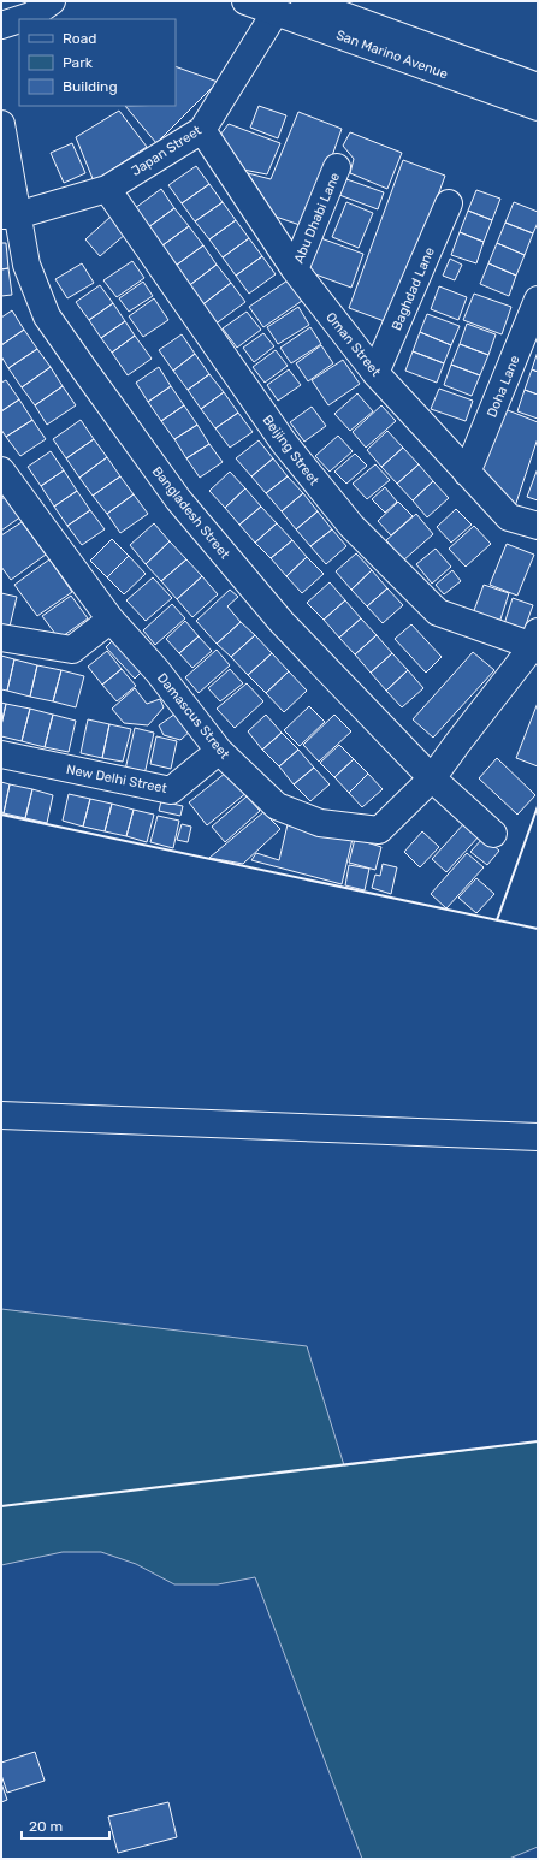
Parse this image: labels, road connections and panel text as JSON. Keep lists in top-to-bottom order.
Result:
{
  "streets": {
    "street": [
      "San Marino Avenue",
      "Japan Street",
      "Abu Dhabi Lane",
      "Baghdad Lane",
      "Oman Street",
      "Doha Lane",
      "Beijing Street",
      "Bangladesh Street",
      "Damascus Street",
      "New Delhi Street"
    ]
  },
  "crossings": [
    ["San Marino Avenue", "Japan Street"],
    ["Japan Street", "Oman Street"],
    ["Japan Street", "Beijing Street"],
    ["Japan Street", "Bangladesh Street"],
    ["Abu Dhabi Lane", "Oman Street"],
    ["Baghdad Lane", "Oman Street"],
    ["Oman Street", "Doha Lane"],
    ["Beijing Street", "Damascus Street"],
    ["Bangladesh Street", "Damascus Street"],
    ["Damascus Street", "New Delhi Street"]
  ],
  "legend": ["Road", "Park", "Building"],
  "scale_bar": "20 m"
}
